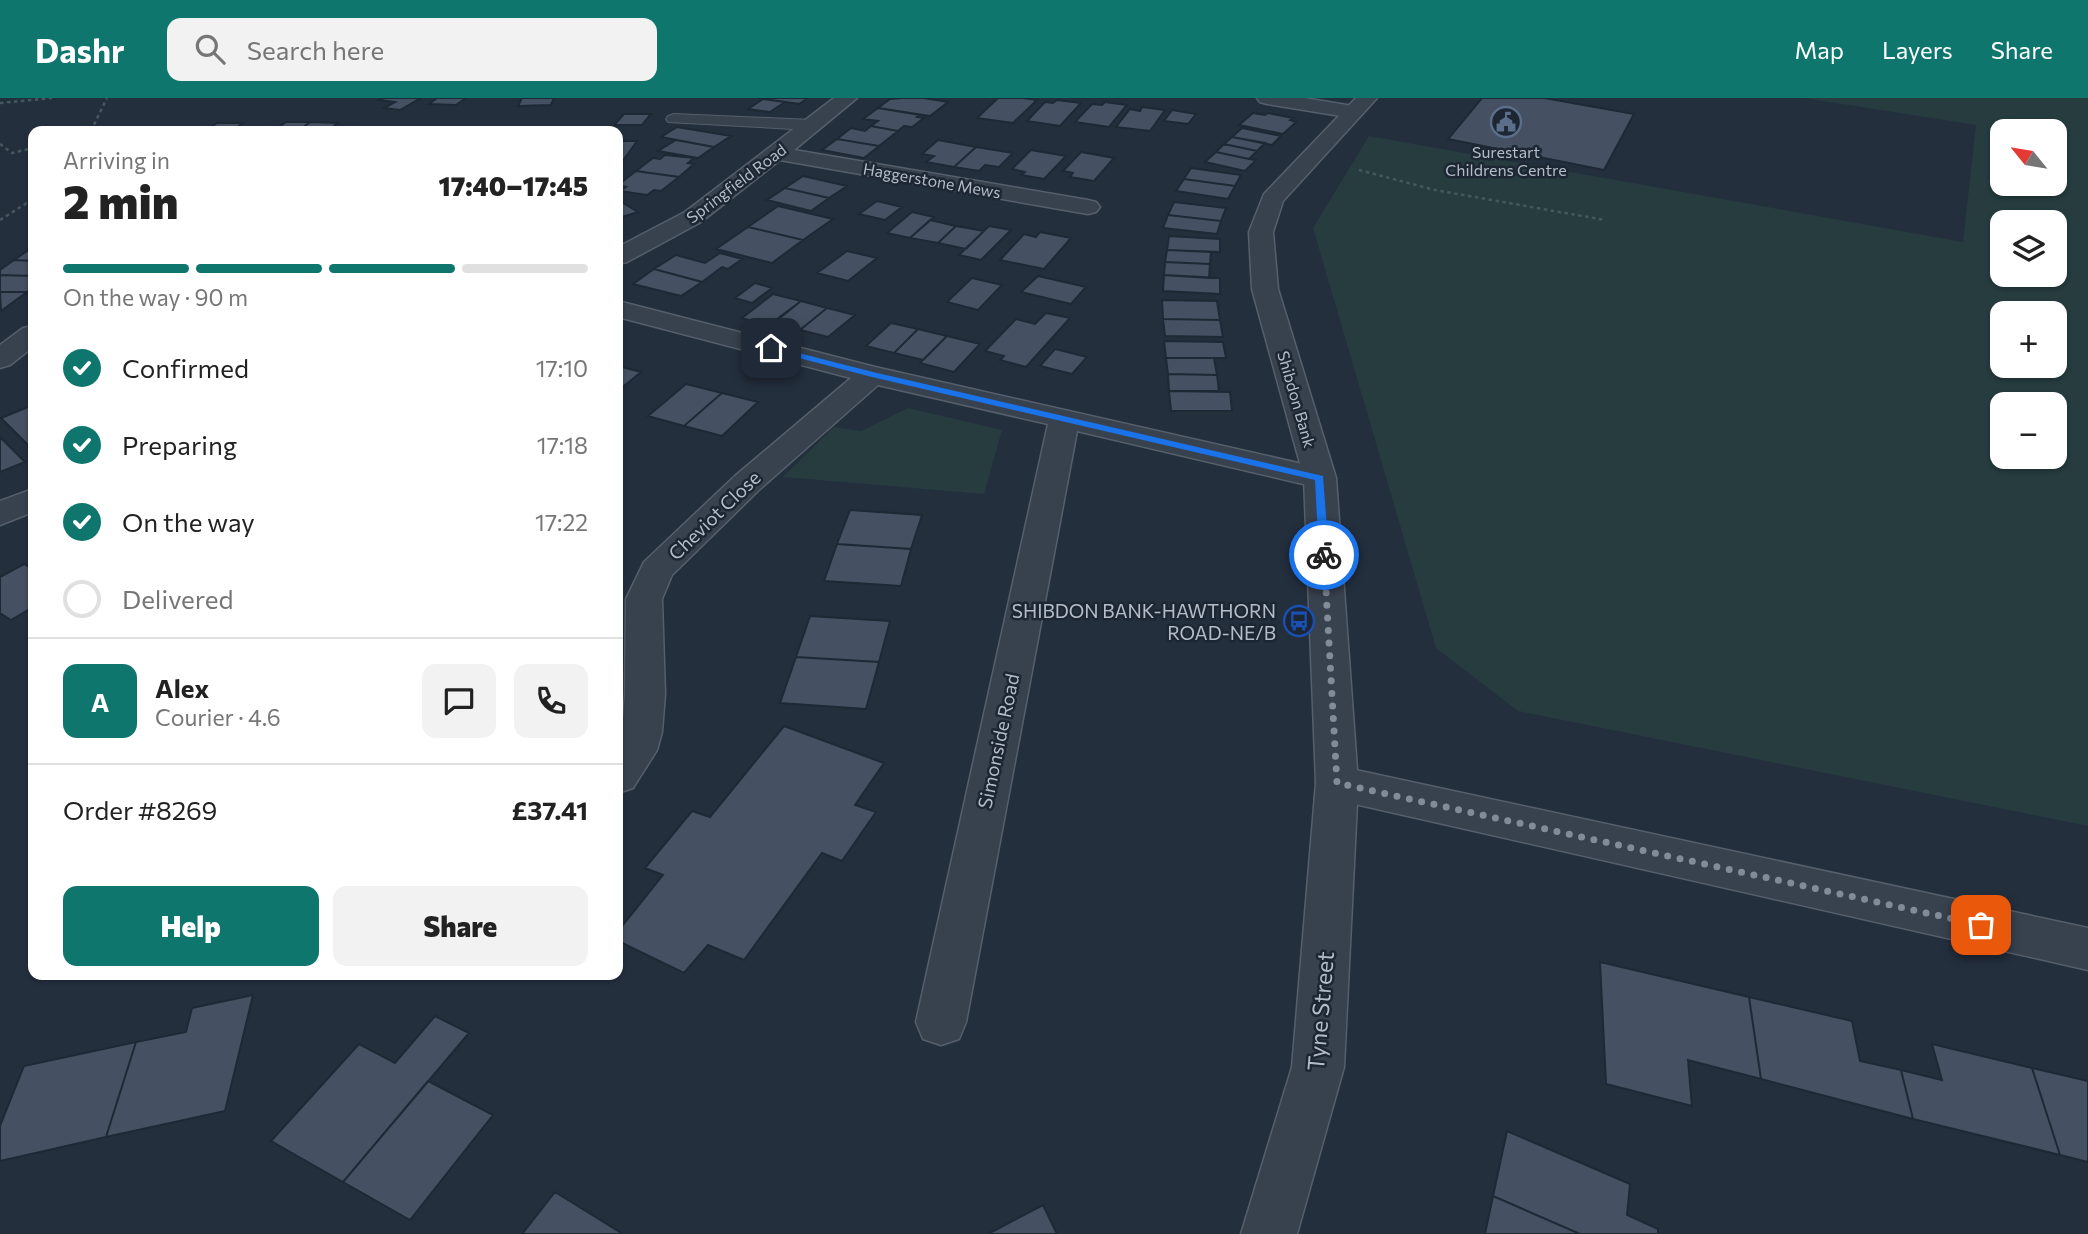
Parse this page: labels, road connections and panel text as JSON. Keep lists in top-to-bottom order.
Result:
{
  "streets": {
    "street": [
      "Haggerstone Mews",
      "Springfield Road",
      "Shibdon Bank",
      "Cheviot Close",
      "Simonside Road",
      "Tyne Street"
    ]
  },
  "crossings": [
    ["Haggerstone Mews", "Springfield Road"],
    ["Shibdon Bank", "Tyne Street"]
  ],
  "places": {
    "public building": ["Surestart Childrens Centre"],
    "bus stop": ["SHIBDON BANK-HAWTHORN ROAD-NE/B"]
  },
  "north": "top left",
  "page": {
    "header": "Dashr",
    "search": "Search here",
    "nav": ["Map", "Layers", "Share"],
    "map_buttons": ["+", "−"],
    "heading": ["2 min", "Arriving in", "17:40–17:45"],
    "panel": [
      "Alex",
      "Courier · 4.6",
      "Order #8269",
      "£37.41"
    ],
    "bar": "On the way · 90 m",
    "list": [
      ["Confirmed", "17:10"],
      ["Preparing", "17:18"],
      ["On the way", "17:22"],
      "Delivered"
    ],
    "round": "A",
    "buttons": ["Help", "Share"]
  }
}
